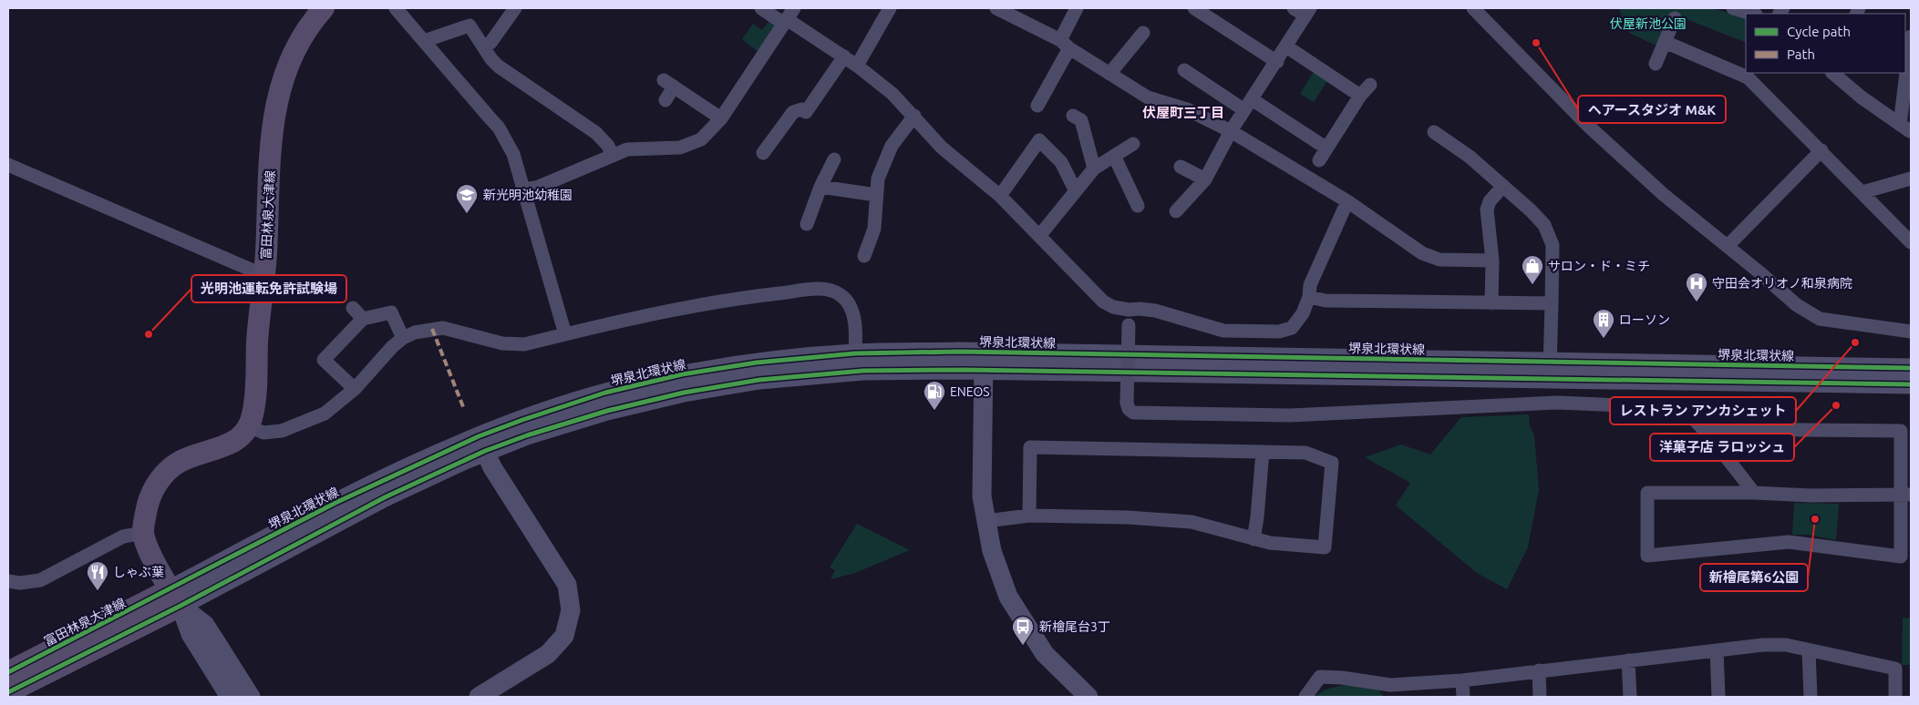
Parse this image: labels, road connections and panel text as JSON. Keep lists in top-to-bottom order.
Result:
{
  "streets": {
    "main road": ["富田林泉大津線", "堺泉北環状線"]
  },
  "districts": ["伏屋町三丁目"],
  "parks": ["伏屋新池公園"],
  "places": {
    "other": [
      "ヘアースタジオ M&K",
      "光明池運転免許試験場",
      "レストラン アンカシェット",
      "洋菓子店 ラロッシュ",
      "新檜尾第6公園"
    ],
    "school or university": ["新光明池幼稚園"],
    "shop": ["サロン・ド・ミチ"],
    "hospital": ["守田会オリオノ和泉病院"],
    "building": ["ローソン"],
    "fuel station": ["ENEOS"],
    "restaurant": ["しゃぶ葉"],
    "bus stop": ["新檜尾台3丁"]
  },
  "legend": ["Cycle path", "Path"]
}
